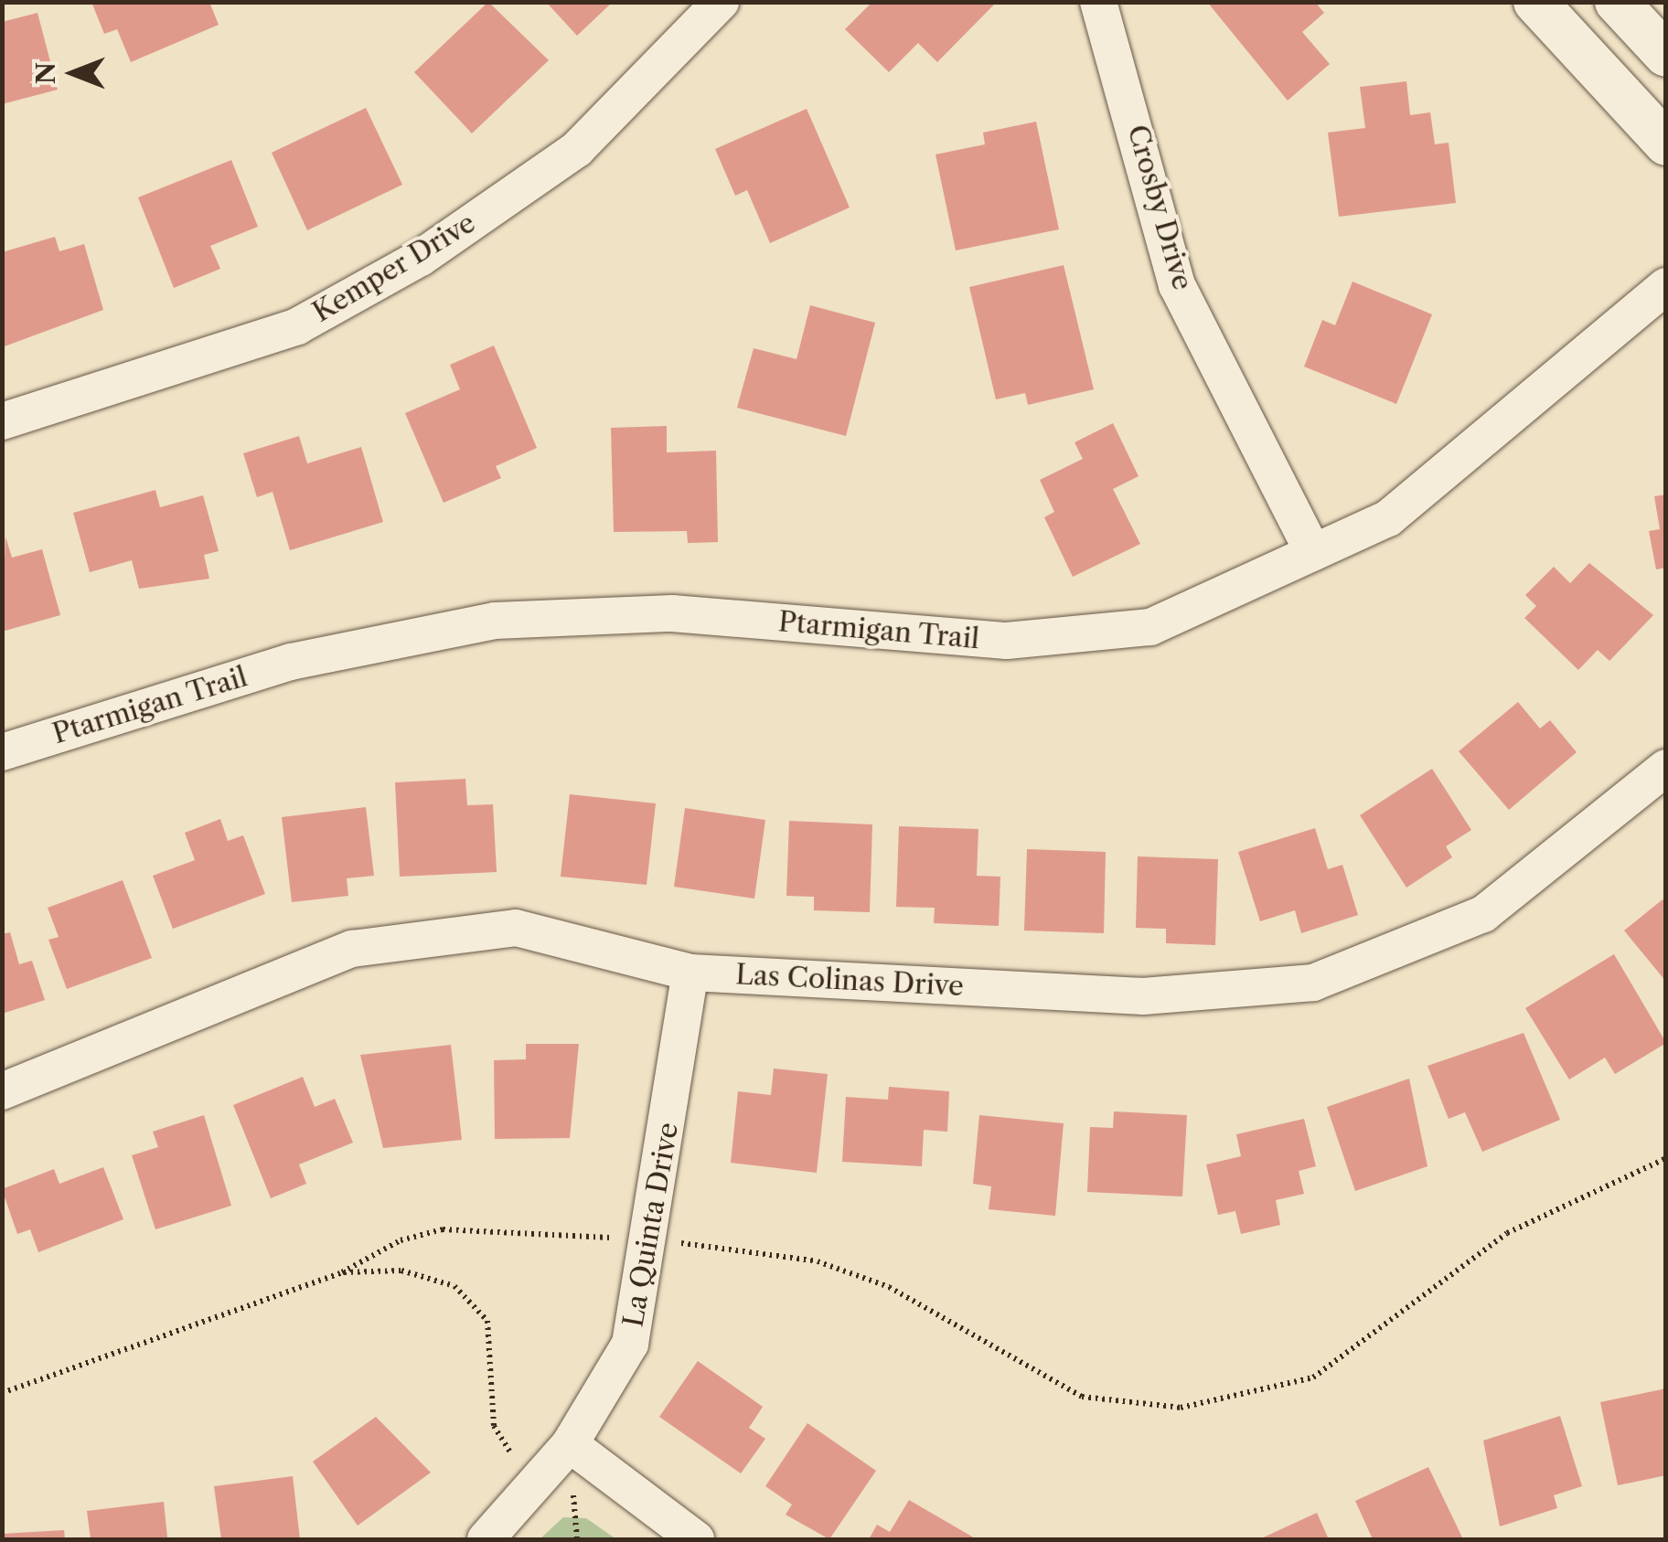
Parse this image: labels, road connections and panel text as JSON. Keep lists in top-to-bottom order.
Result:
{
  "streets": {
    "street": [
      "Crosby Drive",
      "Kemper Drive",
      "Ptarmigan Trail",
      "Las Colinas Drive",
      "La Quinta Drive"
    ]
  },
  "crossings": [
    ["Crosby Drive", "Ptarmigan Trail"],
    ["Las Colinas Drive", "La Quinta Drive"]
  ],
  "north": "left"
}
